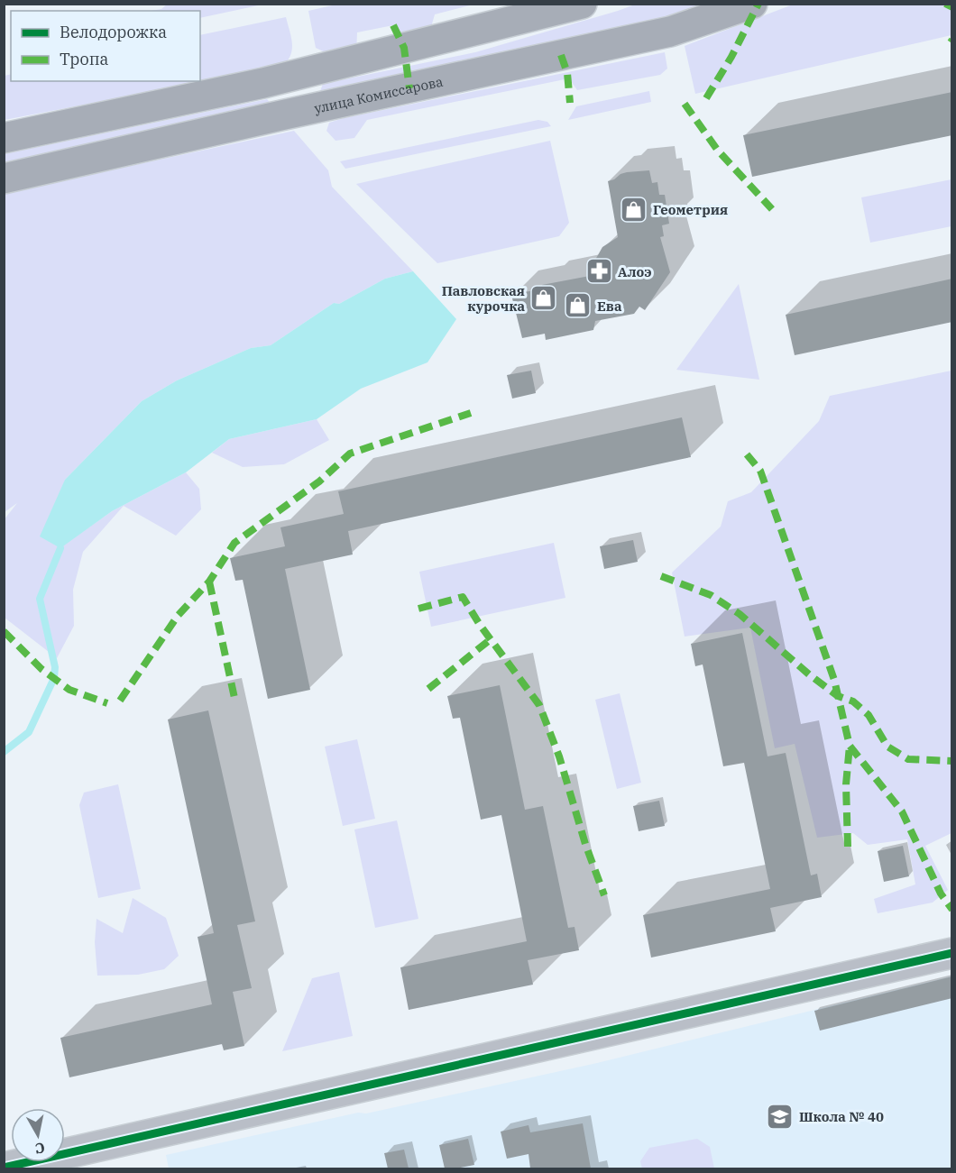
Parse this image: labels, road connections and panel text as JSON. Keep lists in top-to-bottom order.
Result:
{
  "streets": {
    "main road": ["улица Комиссарова"]
  },
  "places": {
    "shop": ["Геометрия", "Павловская курочка", "Ева"],
    "pharmacy": ["Алоэ"],
    "school or university": ["Школа № 40"]
  },
  "legend": ["Велодорожка", "Тропа"],
  "north": "bottom"
}
